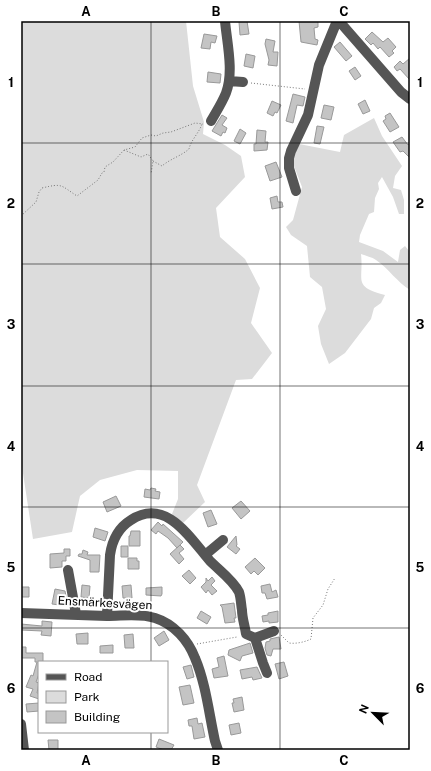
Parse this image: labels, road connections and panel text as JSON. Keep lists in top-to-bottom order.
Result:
{
  "streets": {
    "street": ["Ensmärkesvägen"]
  },
  "legend": ["Road", "Park", "Building"],
  "north": "top left",
  "grid": {
    "columns": ["A", "B", "C"],
    "rows": [
      "1",
      "2",
      "3",
      "4",
      "5",
      "6"
    ]
  }
}
